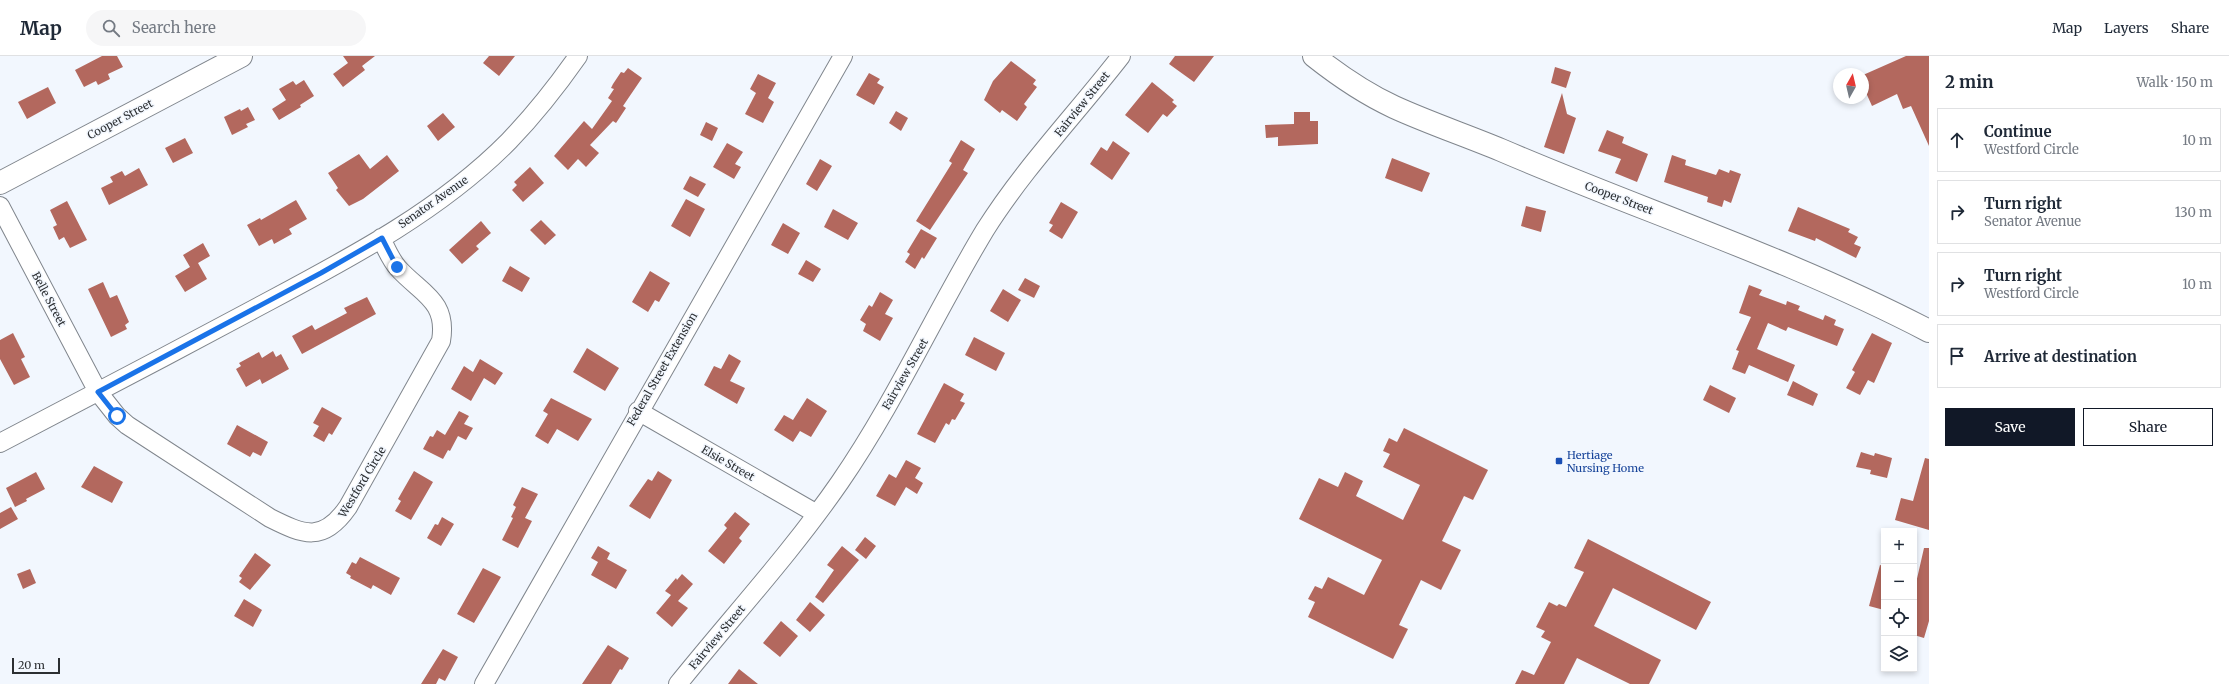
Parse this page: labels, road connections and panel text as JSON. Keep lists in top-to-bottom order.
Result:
{
  "streets": {
    "street": [
      "Fairview Street",
      "Cooper Street",
      "Senator Avenue",
      "Belle Street",
      "Federal Street Extension",
      "Elsie Street",
      "Westford Circle"
    ]
  },
  "crossings": [
    ["Fairview Street", "Elsie Street"],
    ["Senator Avenue", "Belle Street"],
    ["Senator Avenue", "Westford Circle"],
    ["Belle Street", "Westford Circle"],
    ["Federal Street Extension", "Elsie Street"]
  ],
  "places": {
    "transit": ["Hertiage Nursing Home"]
  },
  "scale_bar": "20 m",
  "north": "top",
  "page": {
    "header": "Map",
    "search": "Search here",
    "nav": ["Map", "Layers", "Share"],
    "heading": ["2 min", "Walk · 150 m"],
    "list": [
      ["Continue", "Westford Circle", "10 m"],
      ["Turn right", "Senator Avenue", "130 m"],
      ["Turn right", "Westford Circle", "10 m"],
      "Arrive at destination"
    ],
    "buttons": ["Save", "Share"],
    "map_buttons": ["+", "−"],
    "scale": "20 m"
  }
}
